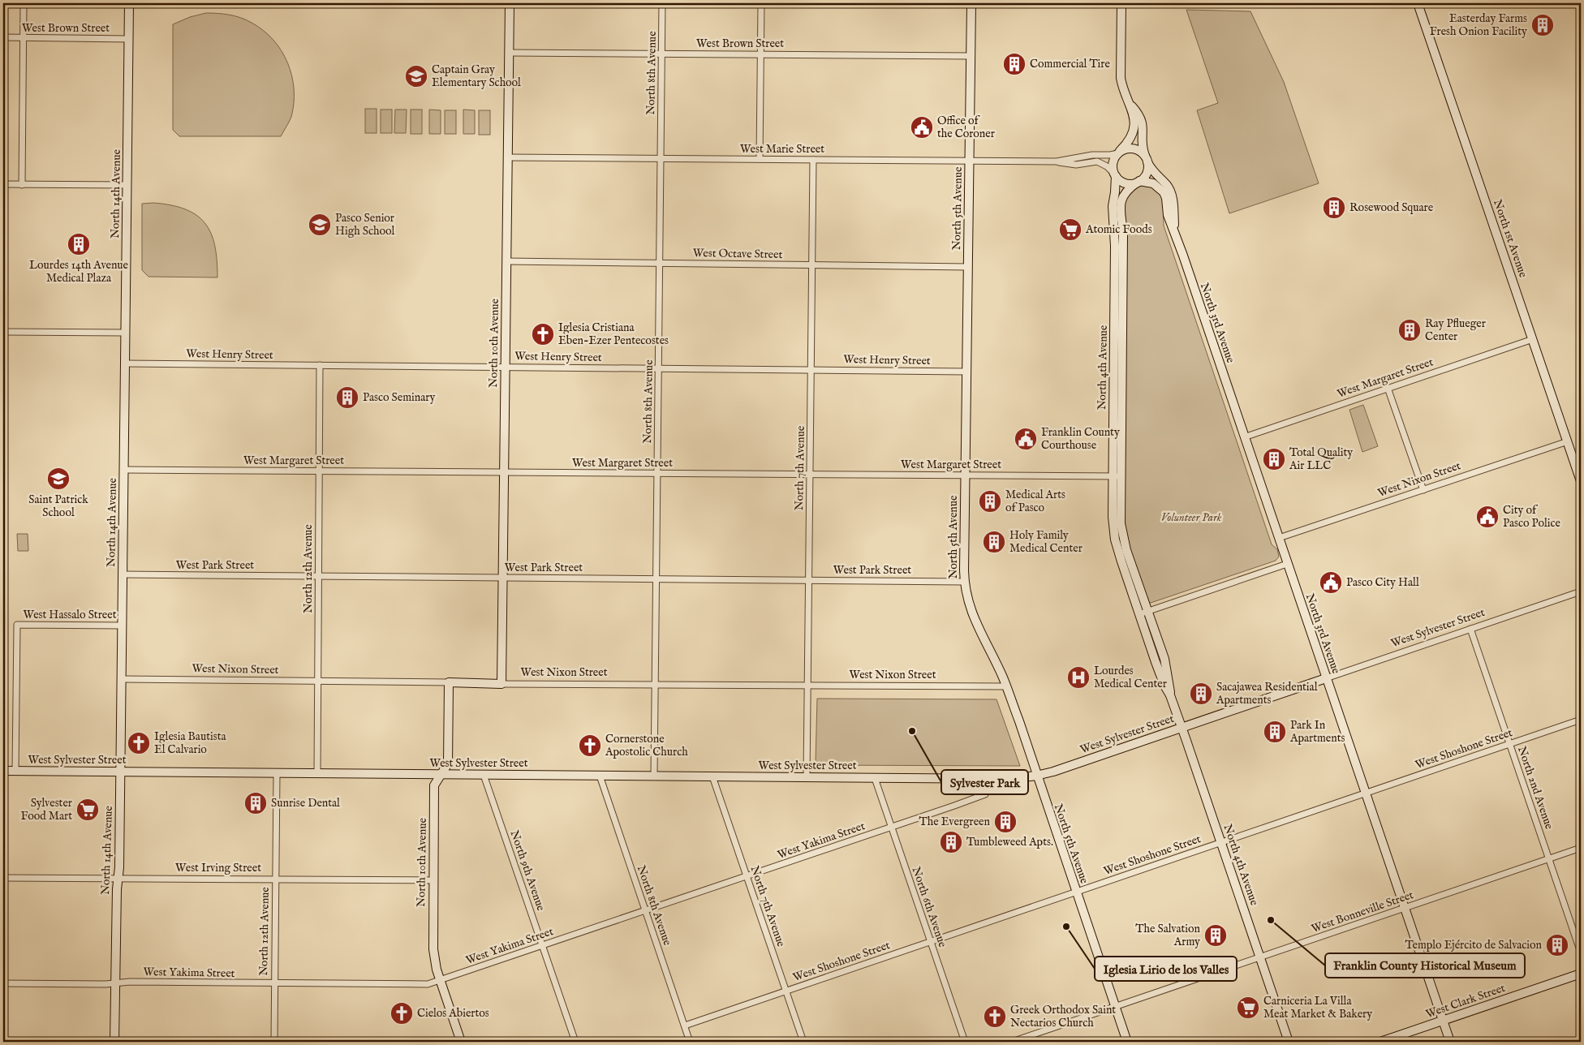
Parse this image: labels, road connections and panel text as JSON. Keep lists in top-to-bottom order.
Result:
{
  "streets": {
    "street": [
      "West Brown Street",
      "North 8th Avenue",
      "West Marie Street",
      "North 14th Avenue",
      "North 5th Avenue",
      "North 1st Avenue",
      "West Octave Street",
      "North 3rd Avenue",
      "North 10th Avenue",
      "West Henry Street",
      "North 4th Avenue",
      "West Margaret Street",
      "North 7th Avenue",
      "West Nixon Street",
      "West Park Street",
      "North 12th Avenue",
      "West Hassalo Street",
      "West Sylvester Street",
      "West Shoshone Street",
      "North 2nd Avenue",
      "West Yakima Street",
      "West Irving Street",
      "North 9th Avenue",
      "North 6th Avenue",
      "West Bonneville Street",
      "West Clark Street"
    ]
  },
  "crossings": [
    ["West Brown Street", "North 8th Avenue"],
    ["West Brown Street", "North 14th Avenue"],
    ["West Brown Street", "North 5th Avenue"],
    ["West Brown Street", "North 10th Avenue"],
    ["North 8th Avenue", "West Marie Street"],
    ["North 8th Avenue", "West Octave Street"],
    ["North 8th Avenue", "West Henry Street"],
    ["North 8th Avenue", "West Margaret Street"],
    ["North 8th Avenue", "West Nixon Street"],
    ["North 8th Avenue", "West Park Street"],
    ["North 8th Avenue", "West Sylvester Street"],
    ["North 8th Avenue", "West Shoshone Street"],
    ["North 8th Avenue", "West Yakima Street"],
    ["West Marie Street", "North 5th Avenue"],
    ["West Marie Street", "North 3rd Avenue"],
    ["West Marie Street", "North 10th Avenue"],
    ["West Marie Street", "North 4th Avenue"],
    ["West Marie Street", "North 7th Avenue"],
    ["North 14th Avenue", "West Henry Street"],
    ["North 14th Avenue", "West Margaret Street"],
    ["North 14th Avenue", "West Nixon Street"],
    ["North 14th Avenue", "West Park Street"],
    ["North 14th Avenue", "West Hassalo Street"],
    ["North 14th Avenue", "West Sylvester Street"],
    ["North 14th Avenue", "West Yakima Street"],
    ["North 14th Avenue", "West Irving Street"],
    ["North 5th Avenue", "West Octave Street"],
    ["North 5th Avenue", "West Henry Street"],
    ["North 5th Avenue", "West Margaret Street"],
    ["North 5th Avenue", "West Nixon Street"],
    ["North 5th Avenue", "West Park Street"],
    ["North 5th Avenue", "West Sylvester Street"],
    ["North 5th Avenue", "West Shoshone Street"],
    ["North 5th Avenue", "West Bonneville Street"],
    ["North 1st Avenue", "West Margaret Street"],
    ["North 1st Avenue", "West Nixon Street"],
    ["West Octave Street", "North 10th Avenue"],
    ["West Octave Street", "North 7th Avenue"],
    ["North 3rd Avenue", "North 4th Avenue"],
    ["North 3rd Avenue", "West Margaret Street"],
    ["North 3rd Avenue", "West Nixon Street"],
    ["North 3rd Avenue", "West Sylvester Street"],
    ["North 3rd Avenue", "West Shoshone Street"],
    ["North 3rd Avenue", "West Bonneville Street"],
    ["North 3rd Avenue", "West Clark Street"],
    ["North 10th Avenue", "West Henry Street"],
    ["North 10th Avenue", "West Margaret Street"],
    ["North 10th Avenue", "West Nixon Street"],
    ["North 10th Avenue", "West Park Street"],
    ["North 10th Avenue", "West Sylvester Street"],
    ["North 10th Avenue", "West Yakima Street"],
    ["North 10th Avenue", "West Irving Street"],
    ["West Henry Street", "North 7th Avenue"],
    ["West Henry Street", "North 12th Avenue"],
    ["North 4th Avenue", "West Margaret Street"],
    ["North 4th Avenue", "West Sylvester Street"],
    ["North 4th Avenue", "West Shoshone Street"],
    ["North 4th Avenue", "West Bonneville Street"],
    ["West Margaret Street", "North 7th Avenue"],
    ["West Margaret Street", "North 12th Avenue"],
    ["North 7th Avenue", "West Nixon Street"],
    ["North 7th Avenue", "West Park Street"],
    ["North 7th Avenue", "West Sylvester Street"],
    ["North 7th Avenue", "West Shoshone Street"],
    ["North 7th Avenue", "West Yakima Street"],
    ["West Nixon Street", "North 12th Avenue"],
    ["West Park Street", "North 12th Avenue"],
    ["North 12th Avenue", "West Sylvester Street"],
    ["North 12th Avenue", "West Yakima Street"],
    ["North 12th Avenue", "West Irving Street"],
    ["West Hassalo Street", "West Sylvester Street"],
    ["West Sylvester Street", "North 2nd Avenue"],
    ["West Sylvester Street", "West Yakima Street"],
    ["West Sylvester Street", "North 9th Avenue"],
    ["West Sylvester Street", "North 6th Avenue"],
    ["West Shoshone Street", "North 2nd Avenue"],
    ["West Shoshone Street", "North 6th Avenue"],
    ["North 2nd Avenue", "West Bonneville Street"],
    ["West Yakima Street", "North 9th Avenue"],
    ["West Yakima Street", "North 6th Avenue"]
  ],
  "parks": ["Volunteer Park"],
  "places": {
    "building": [
      "Easterday Farms Fresh Onion Facility",
      "Commercial Tire",
      "Rosewood Square",
      "Lourdes 14th Avenue Medical Plaza",
      "Ray Pflueger Center",
      "Pasco Seminary",
      "Total Quality Air LLC",
      "Medical Arts of Pasco",
      "Holy Family Medical Center",
      "Sacajawea Residential Apartments",
      "Park In Apartments",
      "Sunrise Dental",
      "The Evergreen",
      "Tumbleweed Apts.",
      "The Salvation Army",
      "Templo Ejército de Salvacion"
    ],
    "school or university": ["Captain Gray Elementary School", "Pasco Senior High School", "Saint Patrick School"],
    "public building": [
      "Office of the Coroner",
      "Franklin County Courthouse",
      "City of Pasco Police",
      "Pasco City Hall"
    ],
    "supermarket": ["Atomic Foods", "Sylvester Food Mart", "Carniceria La Villa Meat Market & Bakery"],
    "church": [
      "Iglesia Cristiana Eben-Ezer Pentecostes",
      "Iglesia Bautista El Calvario",
      "Cornerstone Apostolic Church",
      "Cielos Abiertos",
      "Greek Orthodox Saint Nectarios Church"
    ],
    "hospital": ["Lourdes Medical Center"],
    "other": ["Sylvester Park", "Franklin County Historical Museum", "Iglesia Lirio de los Valles"]
  }
}
